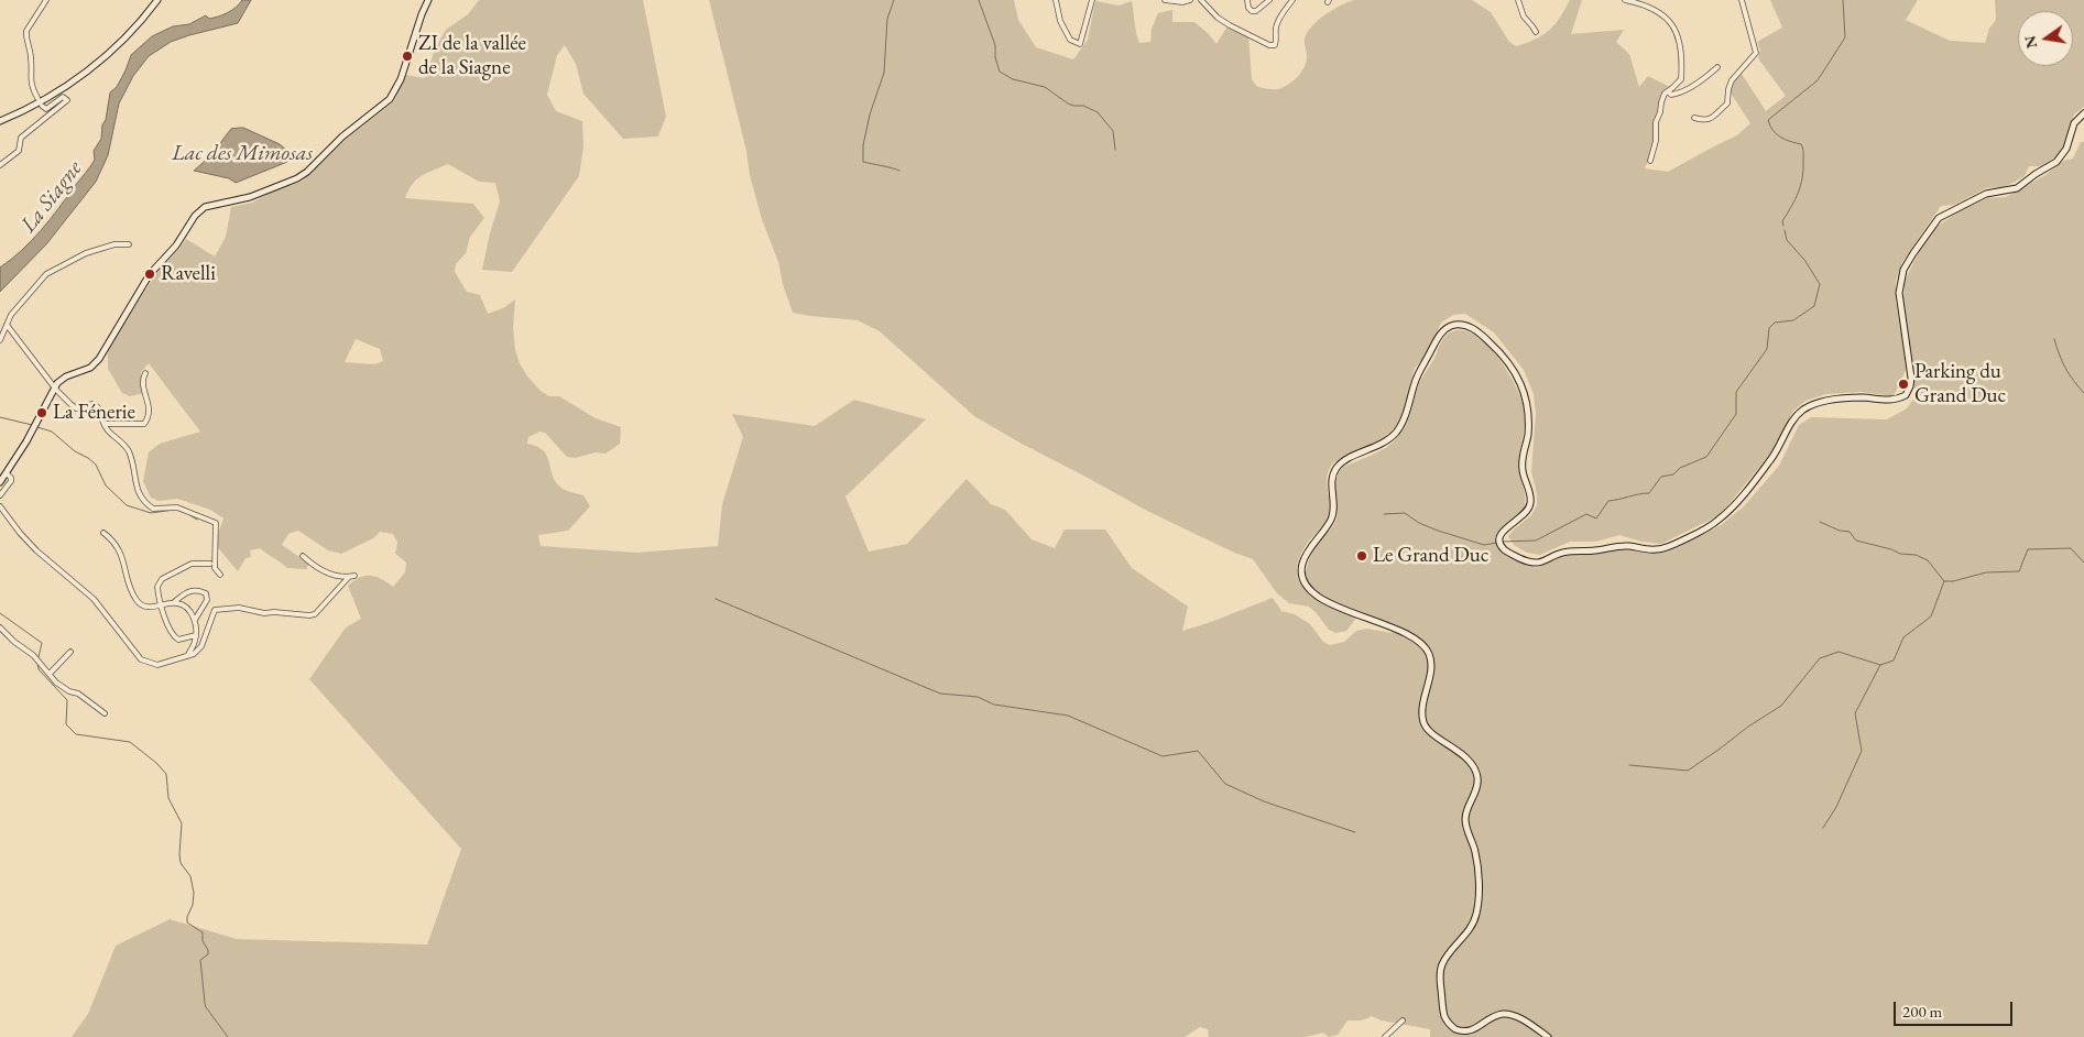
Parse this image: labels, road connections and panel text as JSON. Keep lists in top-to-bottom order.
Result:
{
  "water": ["Lac des Mimosas", "La Siagne"],
  "places": [
    "ZI de la vallée de la Siagne",
    "Ravelli",
    "Parking du Grand Duc",
    "La Fénerie",
    "Le Grand Duc"
  ],
  "scale_bar": "200 m",
  "north": "left"
}
